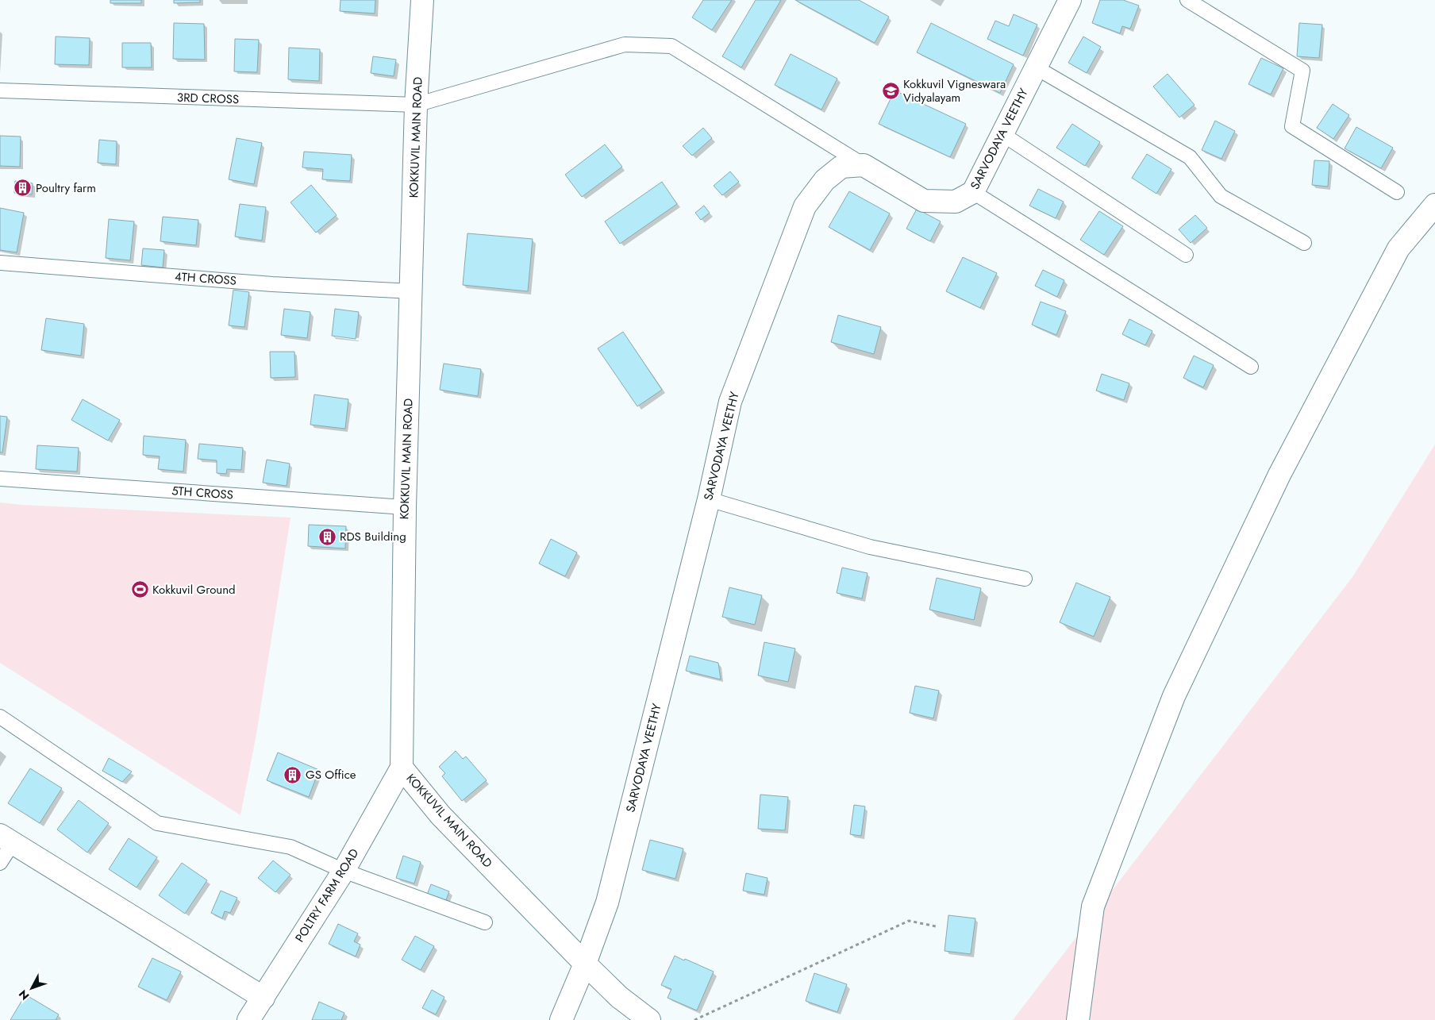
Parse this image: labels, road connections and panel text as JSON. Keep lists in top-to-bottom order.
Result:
{
  "streets": {
    "street": ["KOKKUVIL MAIN ROAD", "SARVODAYA VEETHY", "POLTRY FARM ROAD"],
    "lane": ["3RD CROSS", "4TH CROSS", "5TH CROSS"]
  },
  "crossings": [
    ["3RD CROSS", "KOKKUVIL MAIN ROAD"],
    ["3RD CROSS", "SARVODAYA VEETHY"],
    ["KOKKUVIL MAIN ROAD", "SARVODAYA VEETHY"],
    ["KOKKUVIL MAIN ROAD", "4TH CROSS"],
    ["KOKKUVIL MAIN ROAD", "5TH CROSS"],
    ["KOKKUVIL MAIN ROAD", "POLTRY FARM ROAD"]
  ],
  "places": {
    "school or university": ["Kokkuvil Vigneswara Vidyalayam"],
    "building": ["Poultry farm", "RDS Building", "GS Office"],
    "sports": ["Kokkuvil Ground"]
  },
  "north": "bottom left"
}
